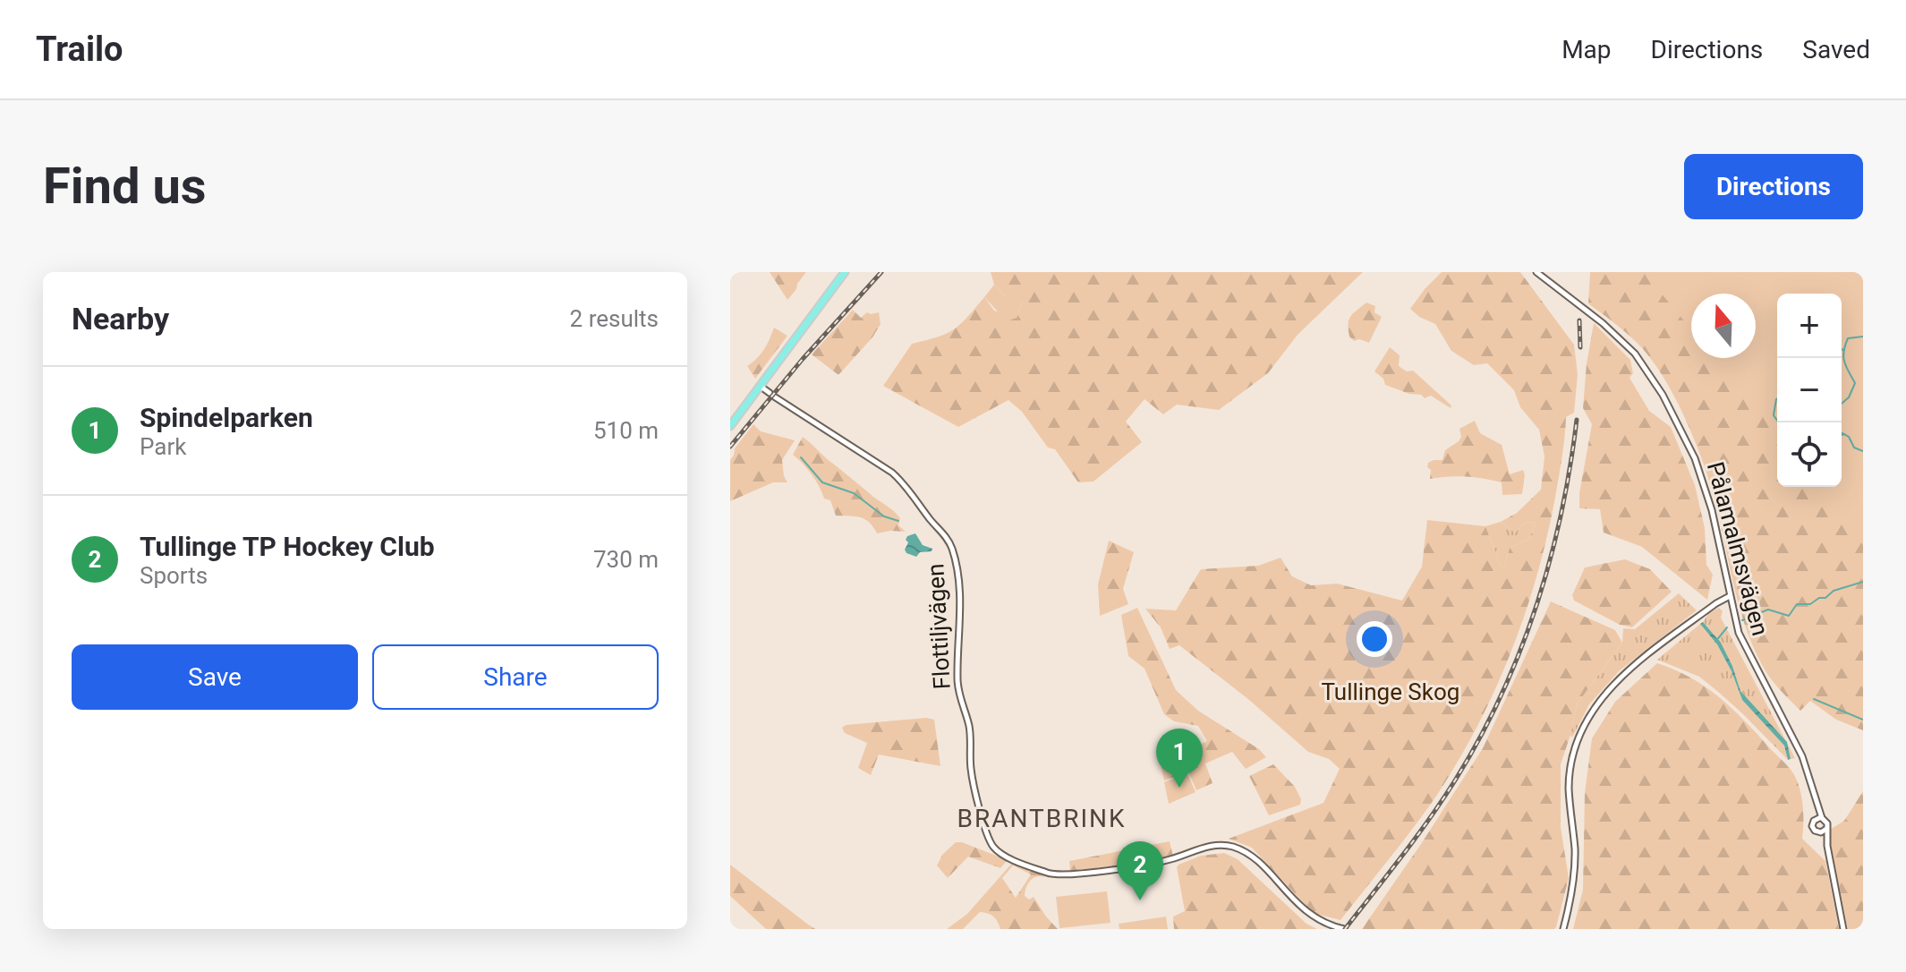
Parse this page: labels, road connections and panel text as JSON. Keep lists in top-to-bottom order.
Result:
{
  "streets": {
    "street": ["Pålamalmsvägen", "Flottiljvägen"]
  },
  "districts": ["BRANTBRINK"],
  "parks": ["Tullinge Skog"],
  "north": "top",
  "page": {
    "header": "Trailo",
    "nav": ["Map", "Directions", "Saved"],
    "buttons": [
      "Directions",
      ["Save", "Share"]
    ],
    "title": "Find us",
    "heading": ["Nearby", "2 results"],
    "map_buttons": ["+", "−"],
    "list": [
      {
        "mark": "1",
        "name": "Spindelparken",
        "note": "Park",
        "value": "510 m"
      },
      {
        "mark": "2",
        "name": "Tullinge TP Hockey Club",
        "note": "Sports",
        "value": "730 m"
      }
    ],
    "pins": ["1", "2"]
  }
}
